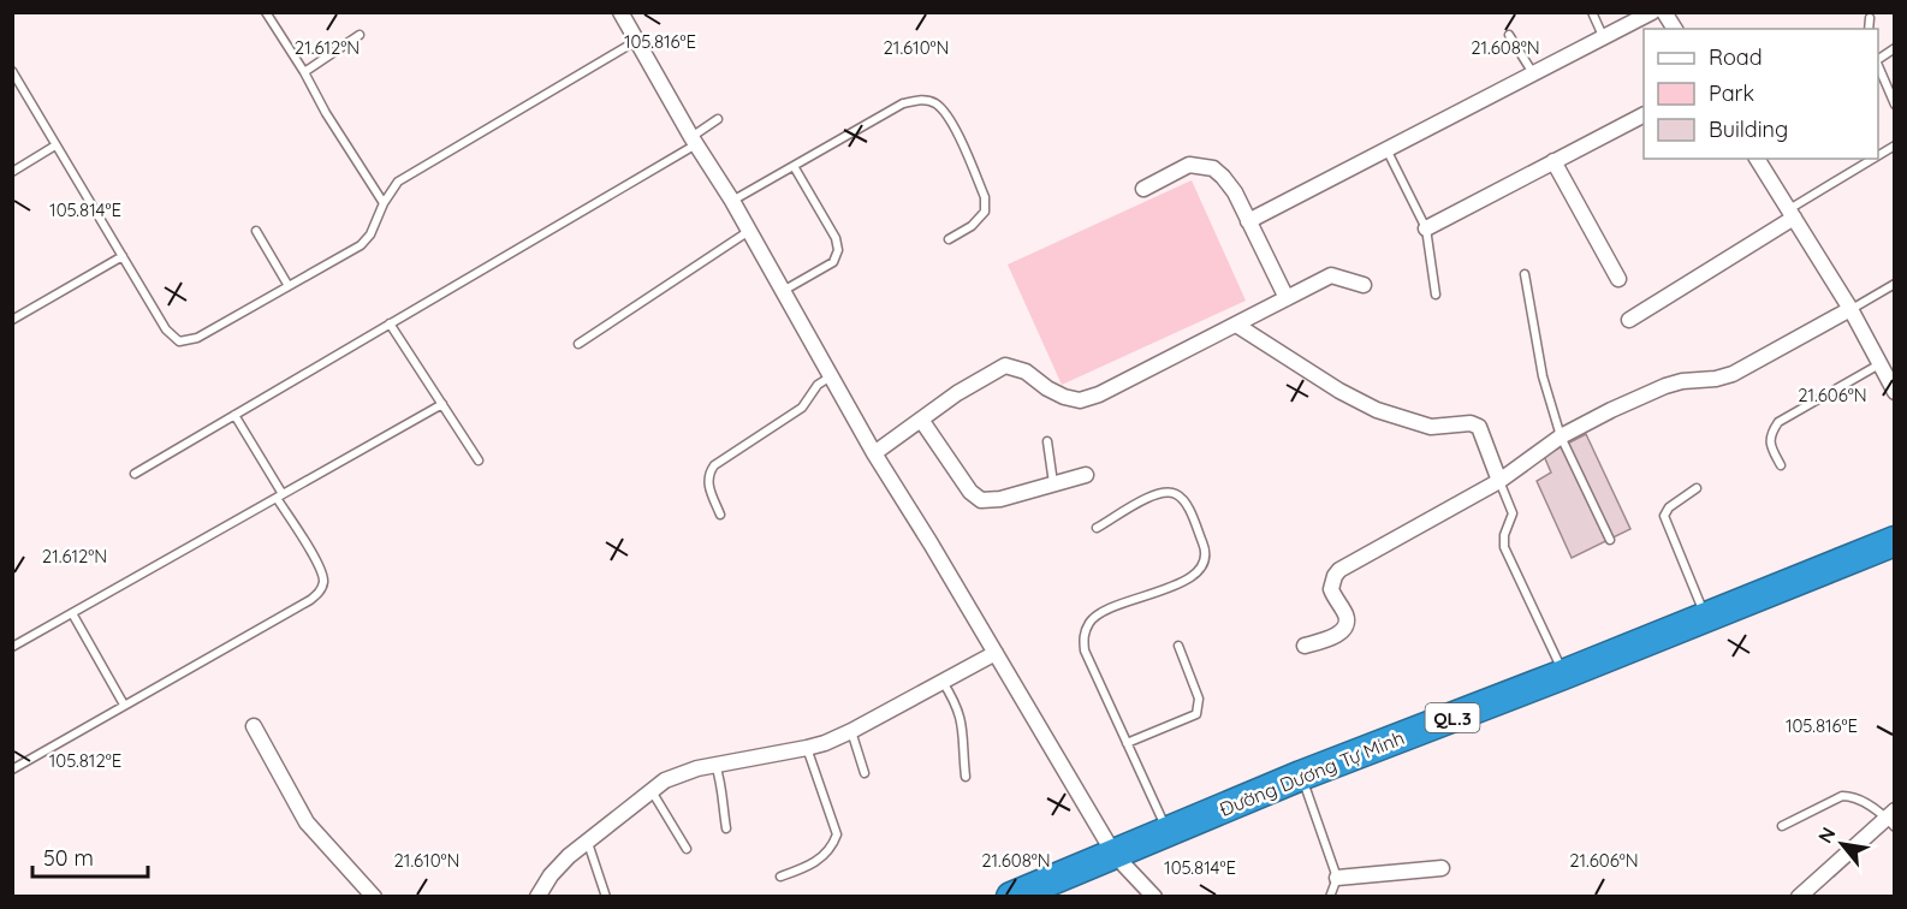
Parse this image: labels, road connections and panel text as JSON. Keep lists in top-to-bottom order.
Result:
{
  "streets": {
    "highway": ["QL.3", "Đường Dương Tự Minh"]
  },
  "legend": ["Road", "Park", "Building"],
  "scale_bar": "50 m",
  "north": "top left",
  "coordinates": [
    "105.816°E",
    "21.610°N",
    "21.608°N",
    "21.612°N",
    "105.814°E",
    "21.606°N",
    "105.812°E"
  ]
}
